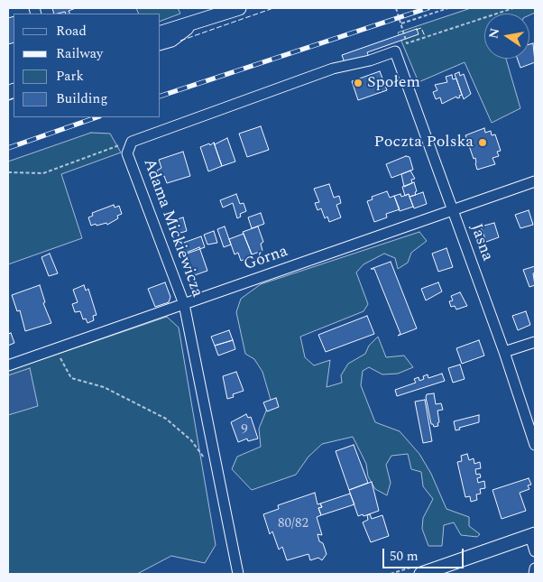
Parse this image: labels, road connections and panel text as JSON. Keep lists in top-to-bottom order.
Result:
{
  "streets": {
    "street": ["Adama Mickiewicza", "Jasna", "Górna"]
  },
  "crossings": [
    ["Adama Mickiewicza", "Jasna"],
    ["Adama Mickiewicza", "Górna"],
    ["Jasna", "Górna"]
  ],
  "places": ["Społem", "Poczta Polska"],
  "house_numbers": ["9", "80/82"],
  "legend": [
    "Road",
    "Railway",
    "Park",
    "Building"
  ],
  "scale_bar": "50 m",
  "north": "left"
}
